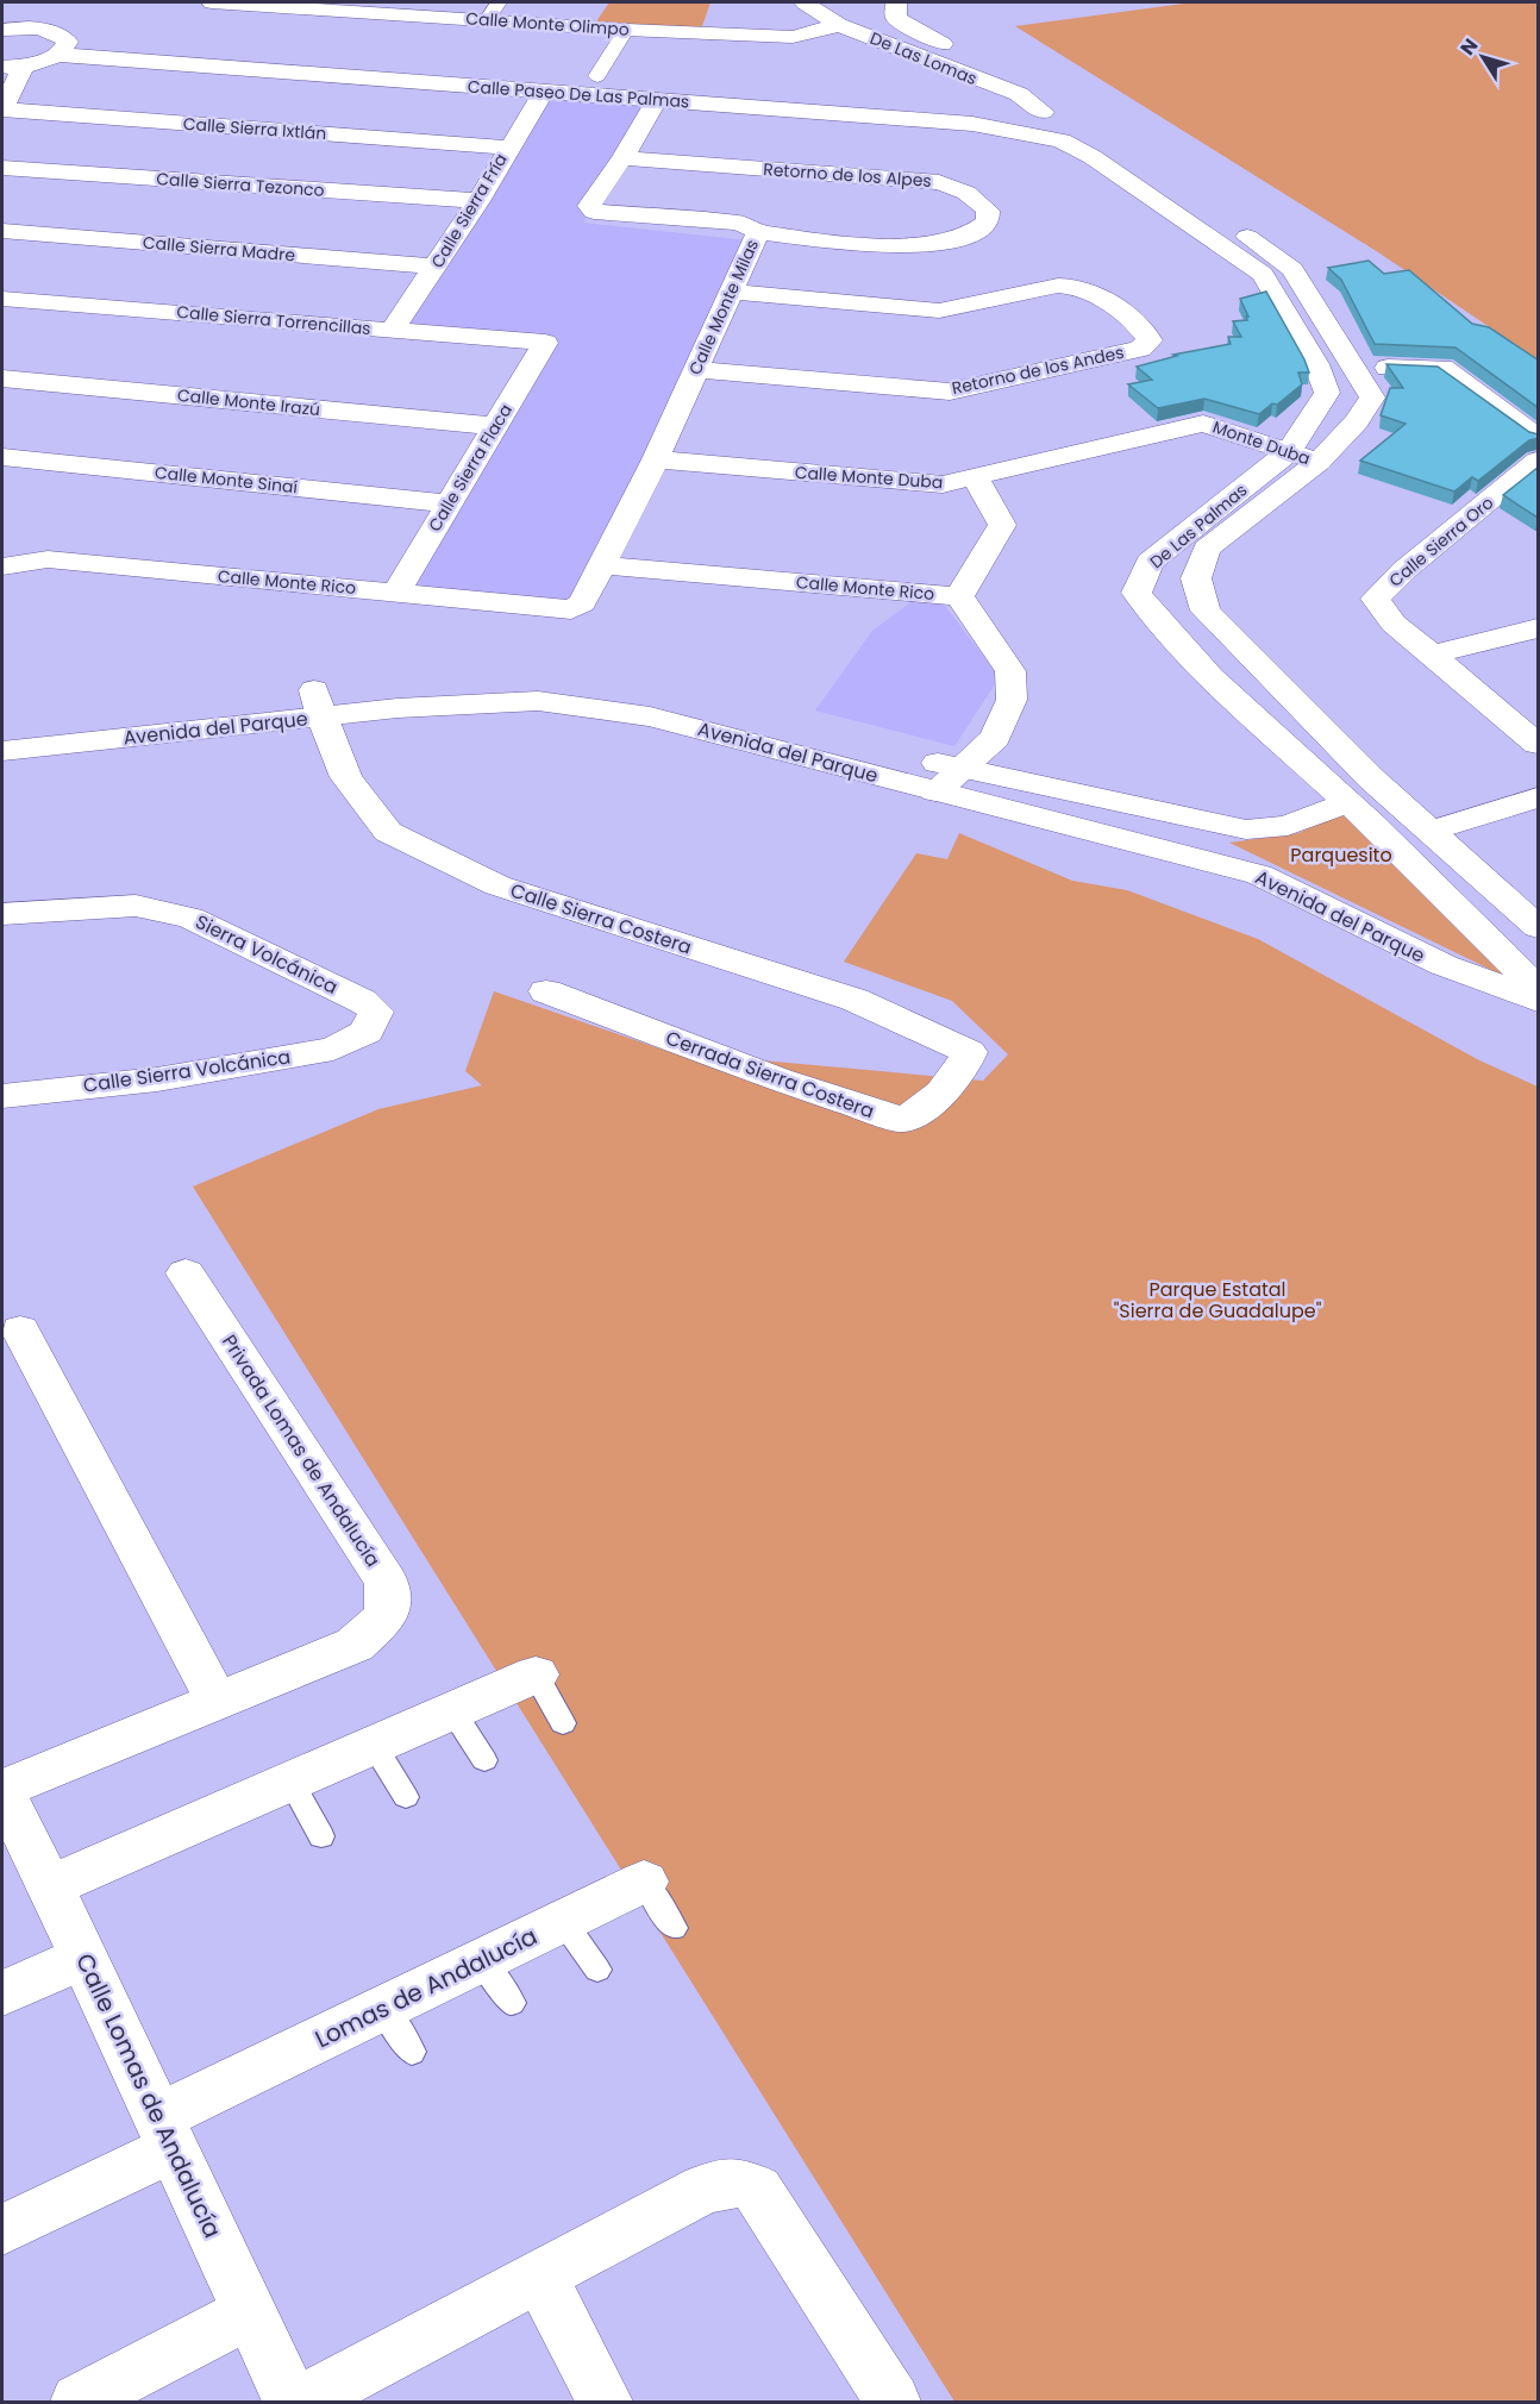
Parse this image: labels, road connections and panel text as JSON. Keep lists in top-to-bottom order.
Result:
{
  "streets": {
    "street": [
      "Calle Monte Olimpo",
      "De Las Lomas",
      "Calle Paseo De Las Palmas",
      "Calle Sierra Ixtlán",
      "Retorno de los Alpes",
      "Calle Sierra Tezonco",
      "Calle Sierra Fría",
      "Calle Sierra Madre",
      "Calle Monte Milas",
      "Calle Sierra Torrencillas",
      "Retorno de los Andes",
      "Calle Monte Irazú",
      "Monte Duba",
      "Calle Sierra Flaca",
      "Calle Monte Duba",
      "Calle Monte Sinaí",
      "De Las Palmas",
      "Calle Sierra Oro",
      "Calle Monte Rico",
      "Avenida del Parque",
      "Calle Sierra Costera",
      "Sierra Volcánica",
      "Calle Sierra Volcánica",
      "Cerrada Sierra Costera",
      "Privada Lomas de Andalucía",
      "Lomas de Andalucía",
      "Calle Lomas de Andalucía"
    ]
  },
  "crossings": [
    ["Calle Monte Olimpo", "De Las Lomas"],
    ["De Las Lomas", "Calle Paseo De Las Palmas"],
    ["Calle Paseo De Las Palmas", "Calle Sierra Fría"],
    ["Calle Paseo De Las Palmas", "Calle Monte Milas"],
    ["Calle Paseo De Las Palmas", "De Las Palmas"],
    ["Calle Sierra Ixtlán", "Calle Sierra Fría"],
    ["Retorno de los Alpes", "Calle Monte Milas"],
    ["Calle Sierra Tezonco", "Calle Sierra Fría"],
    ["Calle Sierra Fría", "Calle Sierra Madre"],
    ["Calle Sierra Fría", "Calle Sierra Torrencillas"],
    ["Calle Monte Milas", "Retorno de los Andes"],
    ["Calle Monte Milas", "Calle Monte Duba"],
    ["Calle Monte Milas", "Calle Monte Rico"],
    ["Calle Sierra Torrencillas", "Calle Sierra Flaca"],
    ["Calle Monte Irazú", "Calle Sierra Flaca"],
    ["Monte Duba", "Calle Monte Duba"],
    ["Monte Duba", "De Las Palmas"],
    ["Calle Sierra Flaca", "Calle Monte Sinaí"],
    ["Calle Sierra Flaca", "Calle Monte Rico"],
    ["Calle Monte Duba", "Calle Monte Rico"],
    ["De Las Palmas", "Avenida del Parque"],
    ["Calle Monte Rico", "Avenida del Parque"],
    ["Avenida del Parque", "Calle Sierra Costera"],
    ["Calle Sierra Costera", "Cerrada Sierra Costera"],
    ["Sierra Volcánica", "Calle Sierra Volcánica"],
    ["Privada Lomas de Andalucía", "Calle Lomas de Andalucía"],
    ["Lomas de Andalucía", "Calle Lomas de Andalucía"]
  ],
  "parks": ["Parquesito", "Parque Estatal \"Sierra de Guadalupe\""],
  "north": "top left"
}
